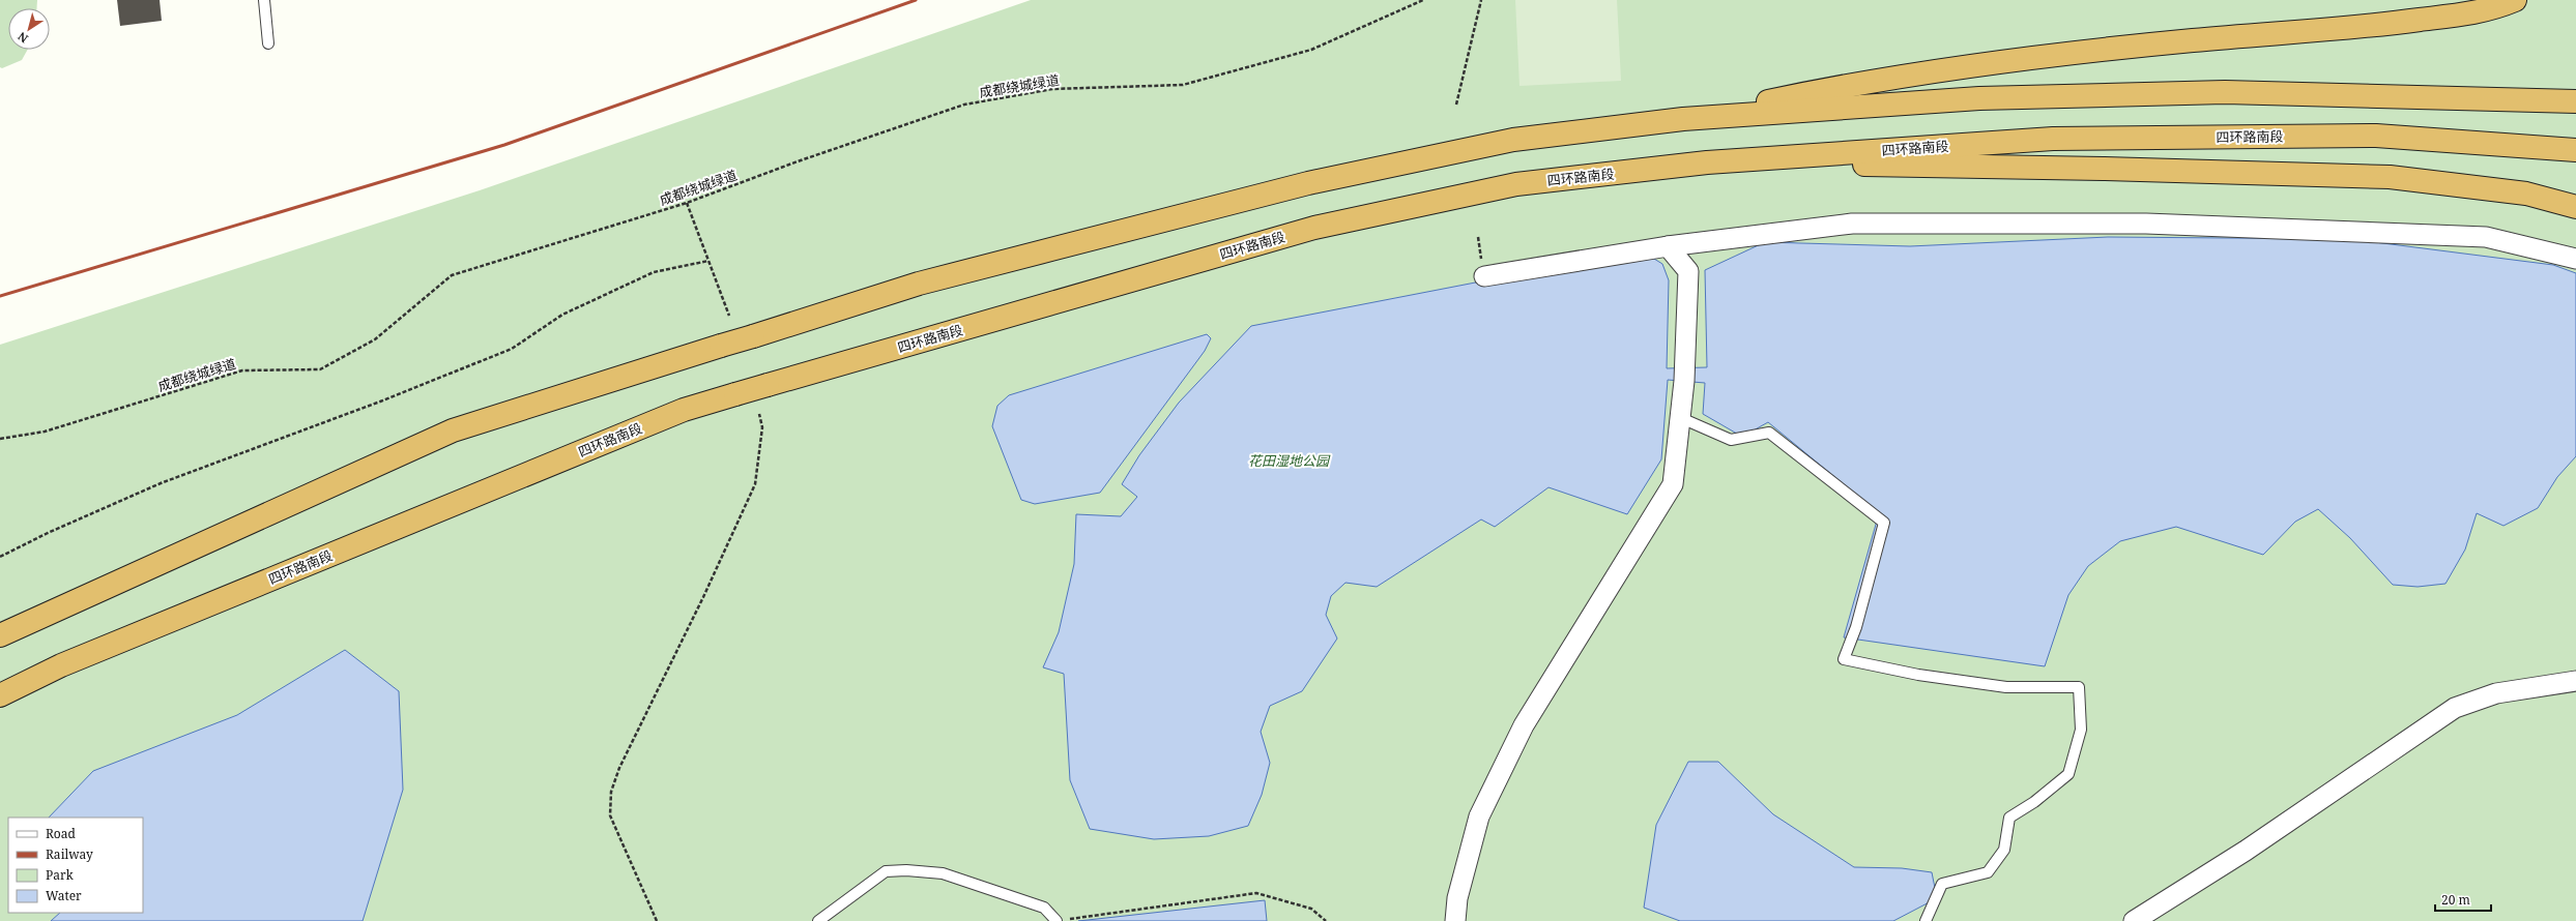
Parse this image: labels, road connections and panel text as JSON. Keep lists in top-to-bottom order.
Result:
{
  "streets": {
    "highway": ["四环路南段"],
    "path": ["成都绕城绿道"]
  },
  "parks": ["花田湿地公园"],
  "legend": [
    "Road",
    "Railway",
    "Park",
    "Water"
  ],
  "scale_bar": "20 m",
  "north": "bottom left"
}
